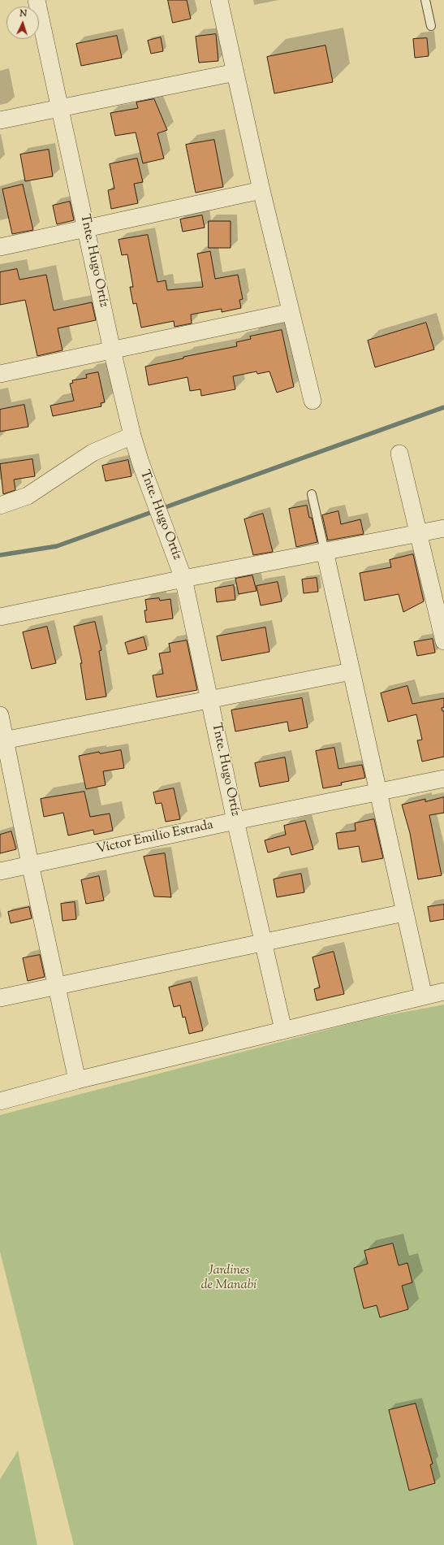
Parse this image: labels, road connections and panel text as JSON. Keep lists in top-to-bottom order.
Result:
{
  "streets": {
    "street": ["Tnte. Hugo Ortíz", "Víctor Emilio Estrada"]
  },
  "crossings": [
    ["Tnte. Hugo Ortíz", "Víctor Emilio Estrada"]
  ],
  "parks": ["Jardines de Manabí"],
  "north": "top"
}
